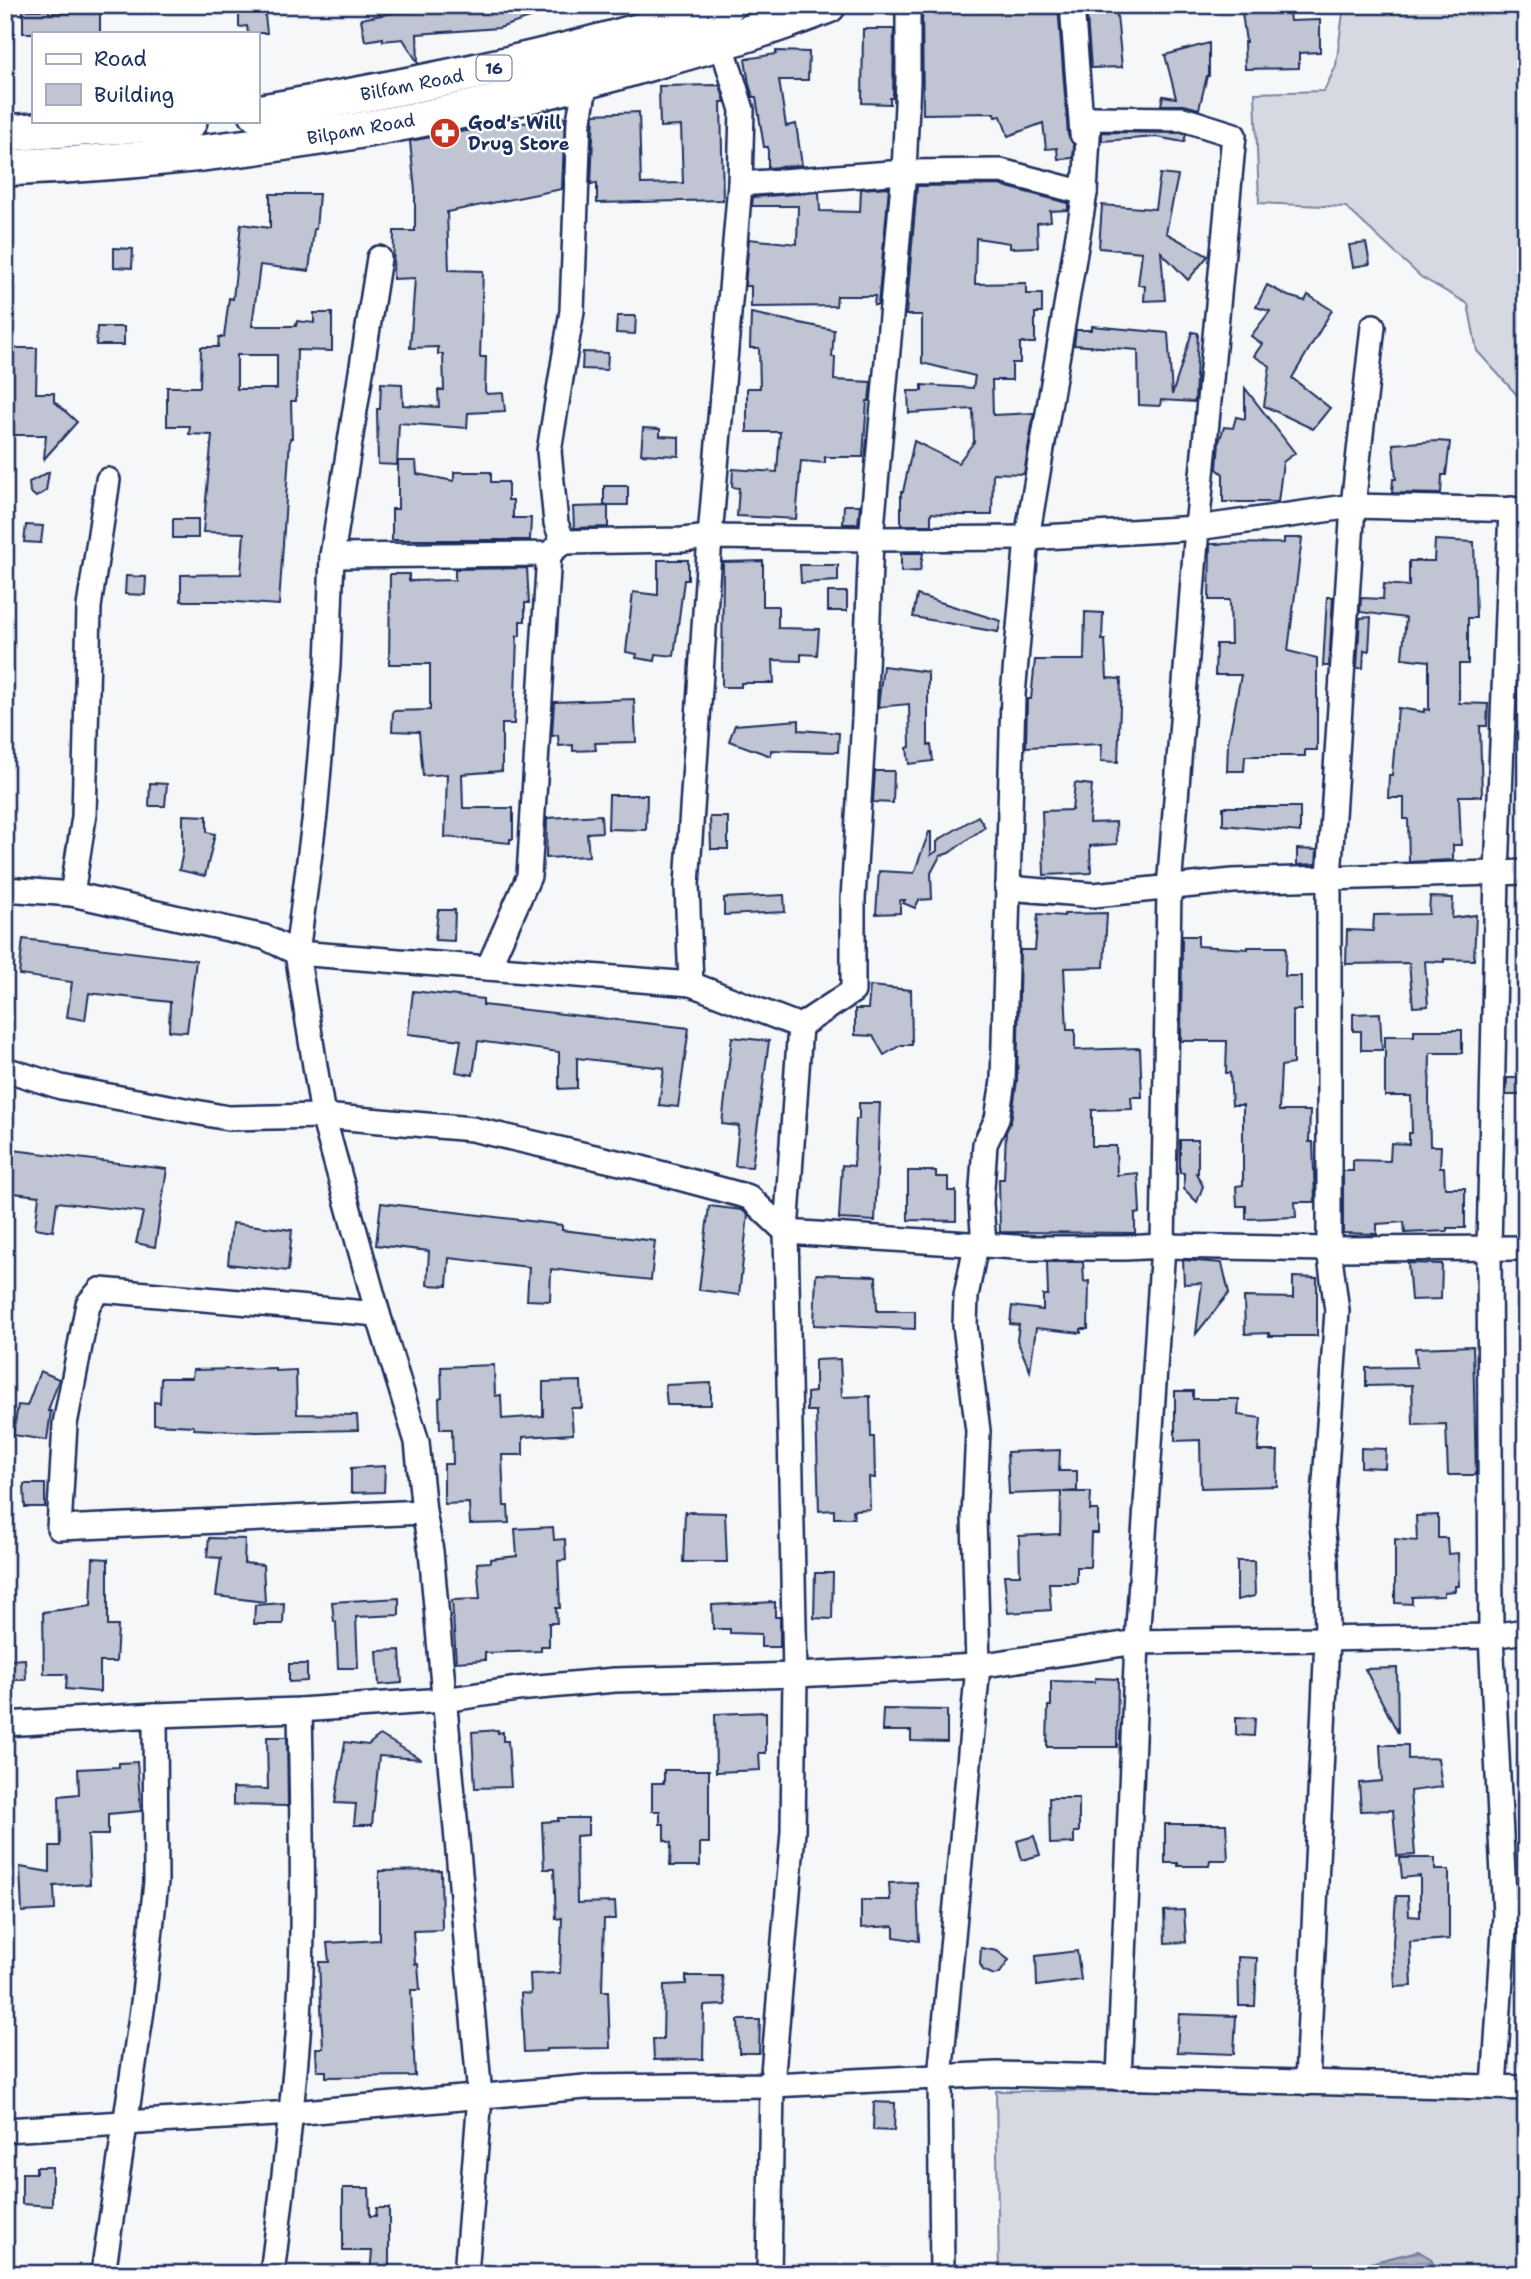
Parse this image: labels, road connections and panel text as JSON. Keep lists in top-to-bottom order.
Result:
{
  "streets": {
    "main road": ["16", "Bilfam Road", "Bilpam Road"]
  },
  "places": {
    "pharmacy": ["God's Will Drug Store"]
  },
  "legend": ["Road", "Building"]
}
